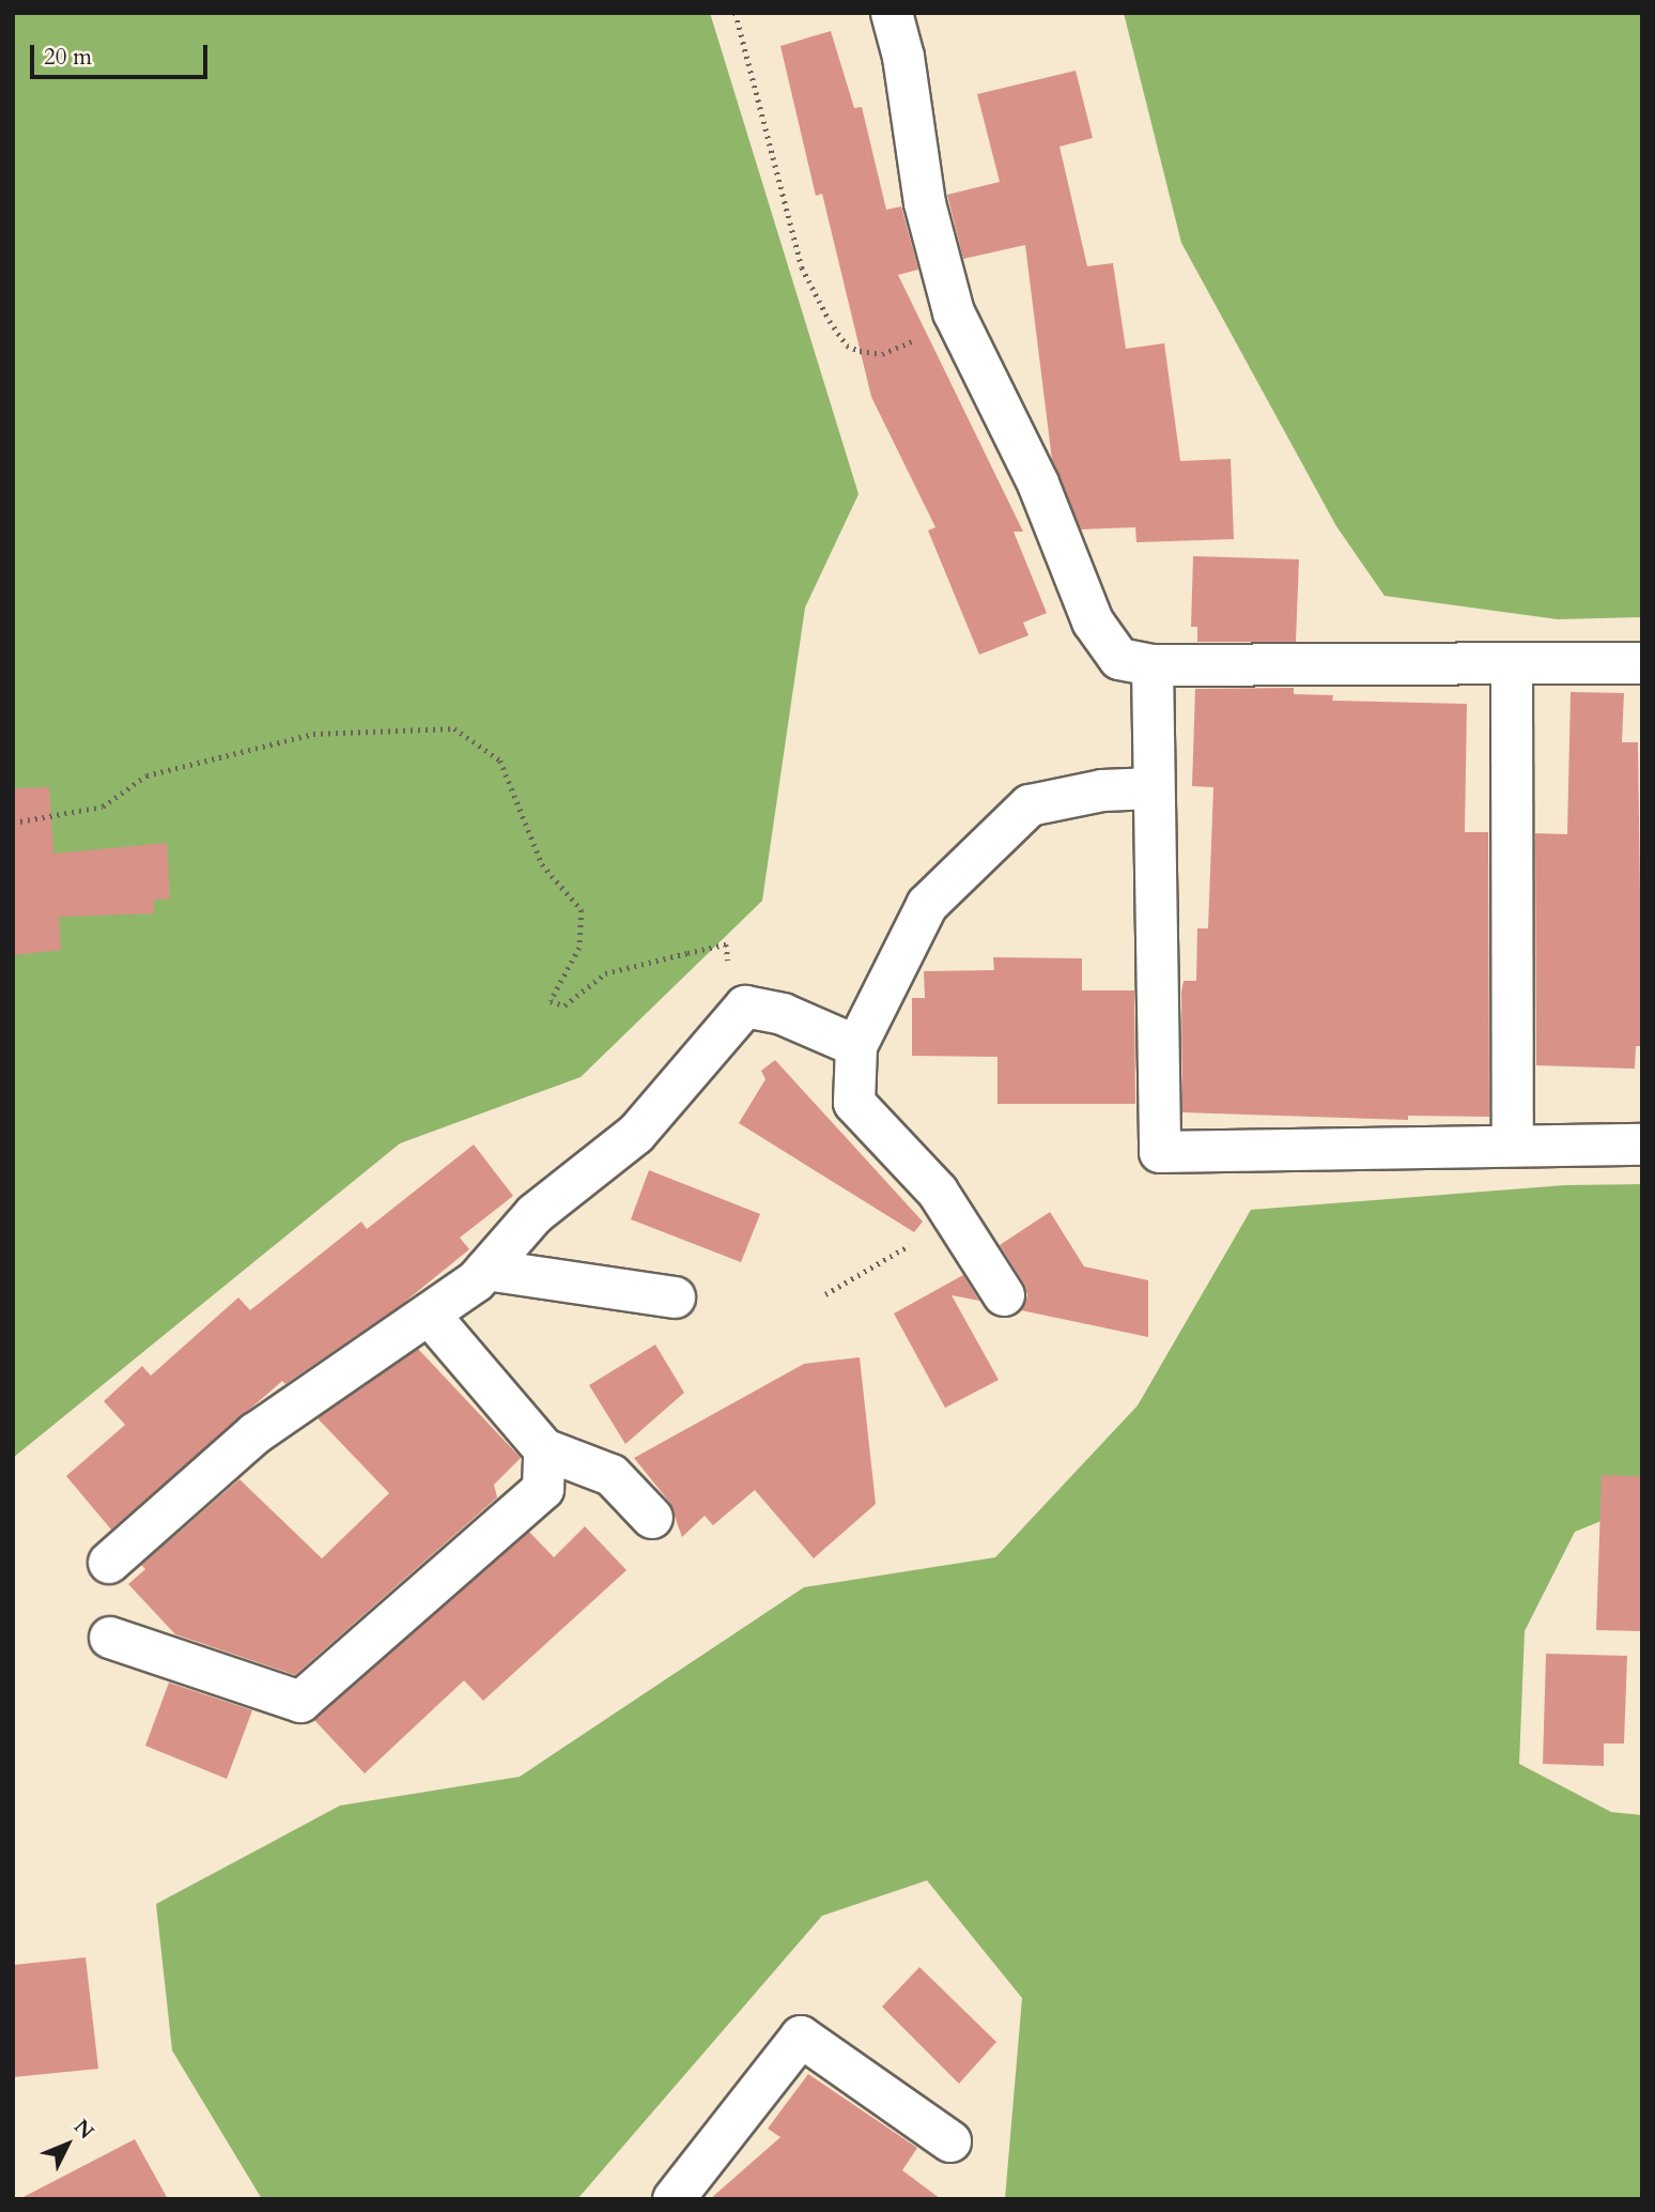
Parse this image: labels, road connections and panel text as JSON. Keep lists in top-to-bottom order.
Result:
{
  "scale_bar": "20 m",
  "north": "top right"
}
